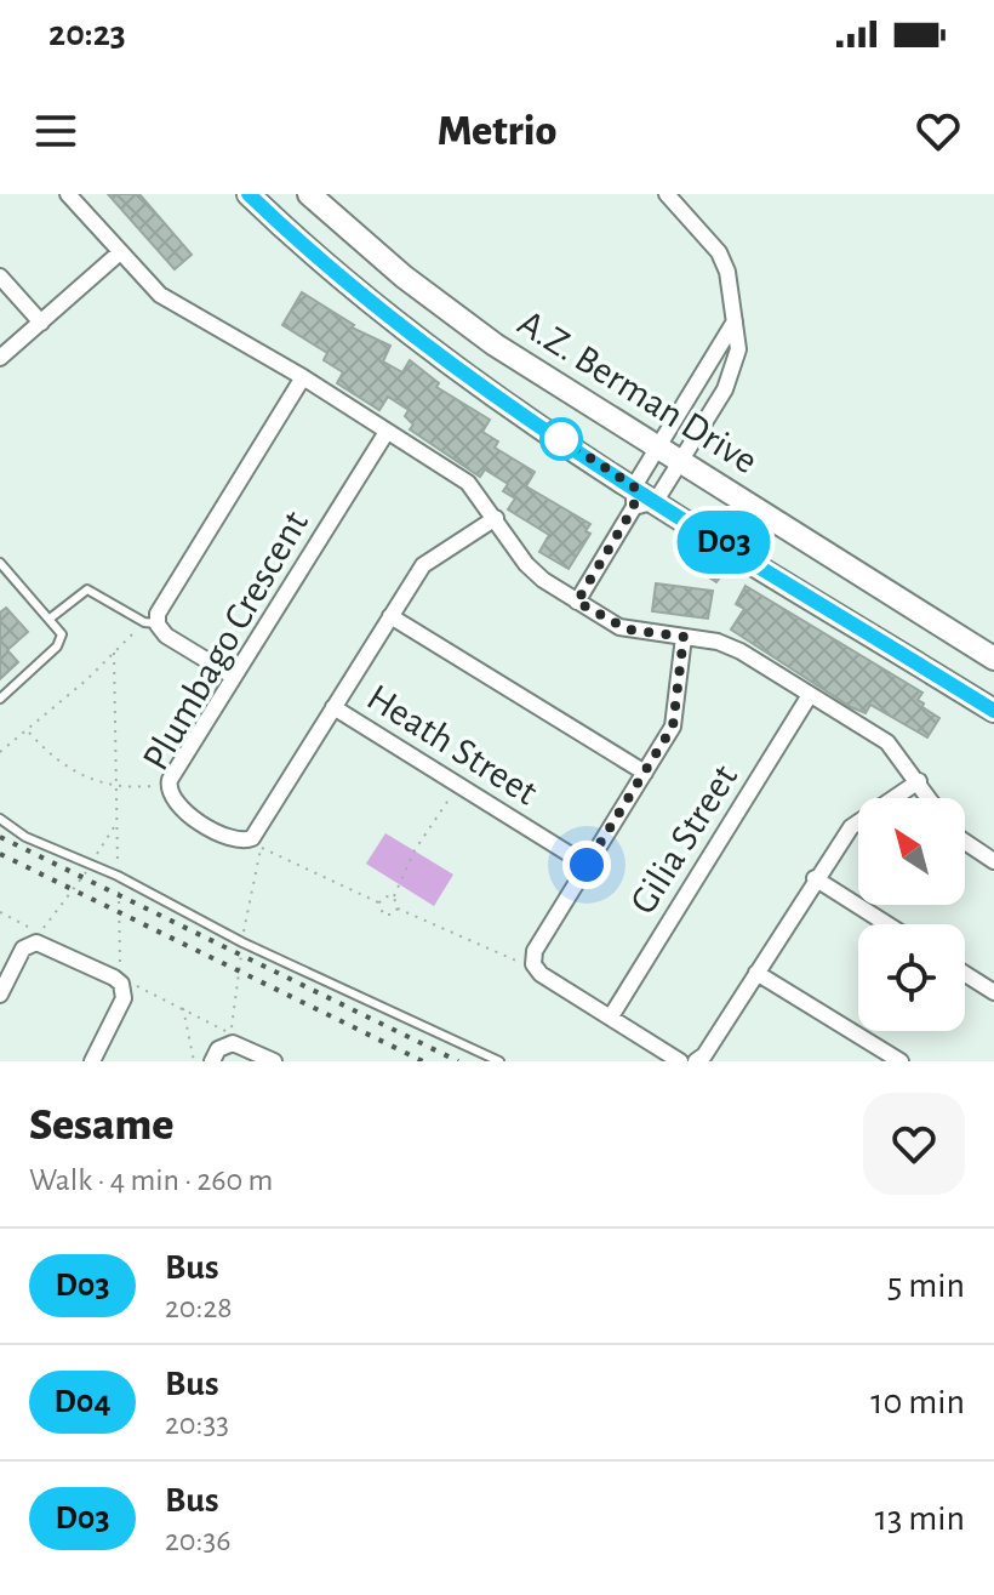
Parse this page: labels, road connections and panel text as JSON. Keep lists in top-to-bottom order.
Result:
{
  "streets": {
    "main road": ["A.Z. Berman Drive"],
    "street": ["Plumbago Crescent", "Heath Street", "Gilia Street"]
  },
  "crossings": [
    ["Plumbago Crescent", "Heath Street"]
  ],
  "lines": ["bus line D03"],
  "north": "top left",
  "page": {
    "status": "20:23",
    "header": "Metrio",
    "on_map": "D03",
    "heading": ["Sesame", "Walk · 4 min · 260 m"],
    "list": [
      {
        "mark": "D03",
        "name": "Bus",
        "note": "20:28",
        "value": "5 min"
      },
      {
        "mark": "D04",
        "name": "Bus",
        "note": "20:33",
        "value": "10 min"
      },
      {
        "mark": "D03",
        "name": "Bus",
        "note": "20:36",
        "value": "13 min"
      }
    ]
  }
}
